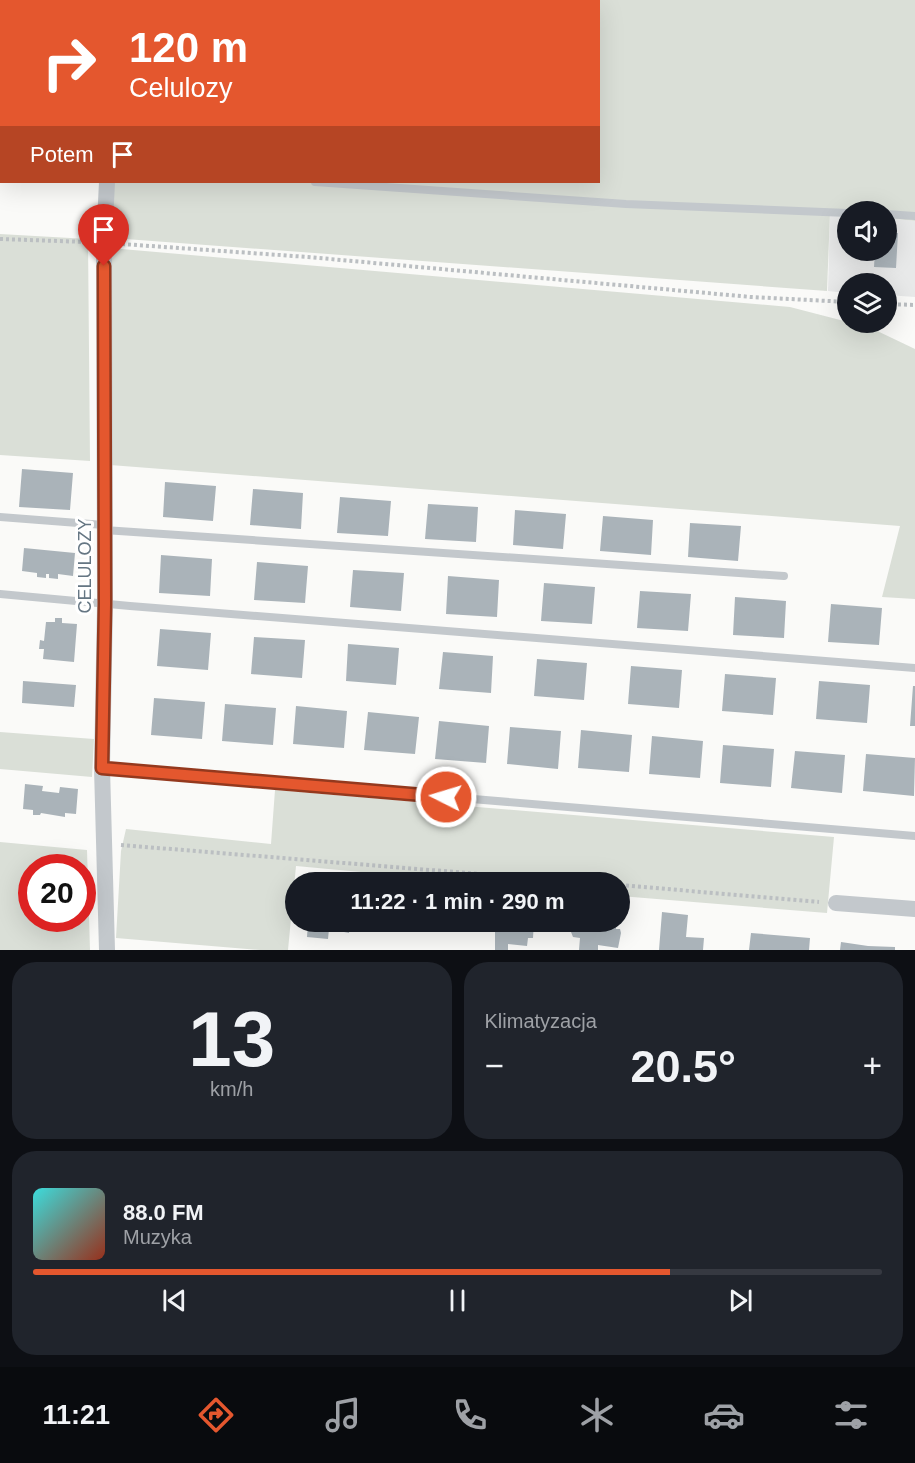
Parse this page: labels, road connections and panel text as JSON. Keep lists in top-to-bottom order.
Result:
{
  "streets": {
    "street": ["CELULOZY"]
  },
  "page": {
    "turn": ["120 m", "Celulozy"],
    "then": "Potem",
    "limit": "20",
    "trip": "11:22 · 1 min · 290 m",
    "tile": [
      ["13", "km/h"],
      "Klimatyzacja"
    ],
    "heat": ["−", "20.5°", "+"],
    "song": ["88.0 FM", "Muzyka"],
    "tabs": "11:21"
  }
}
